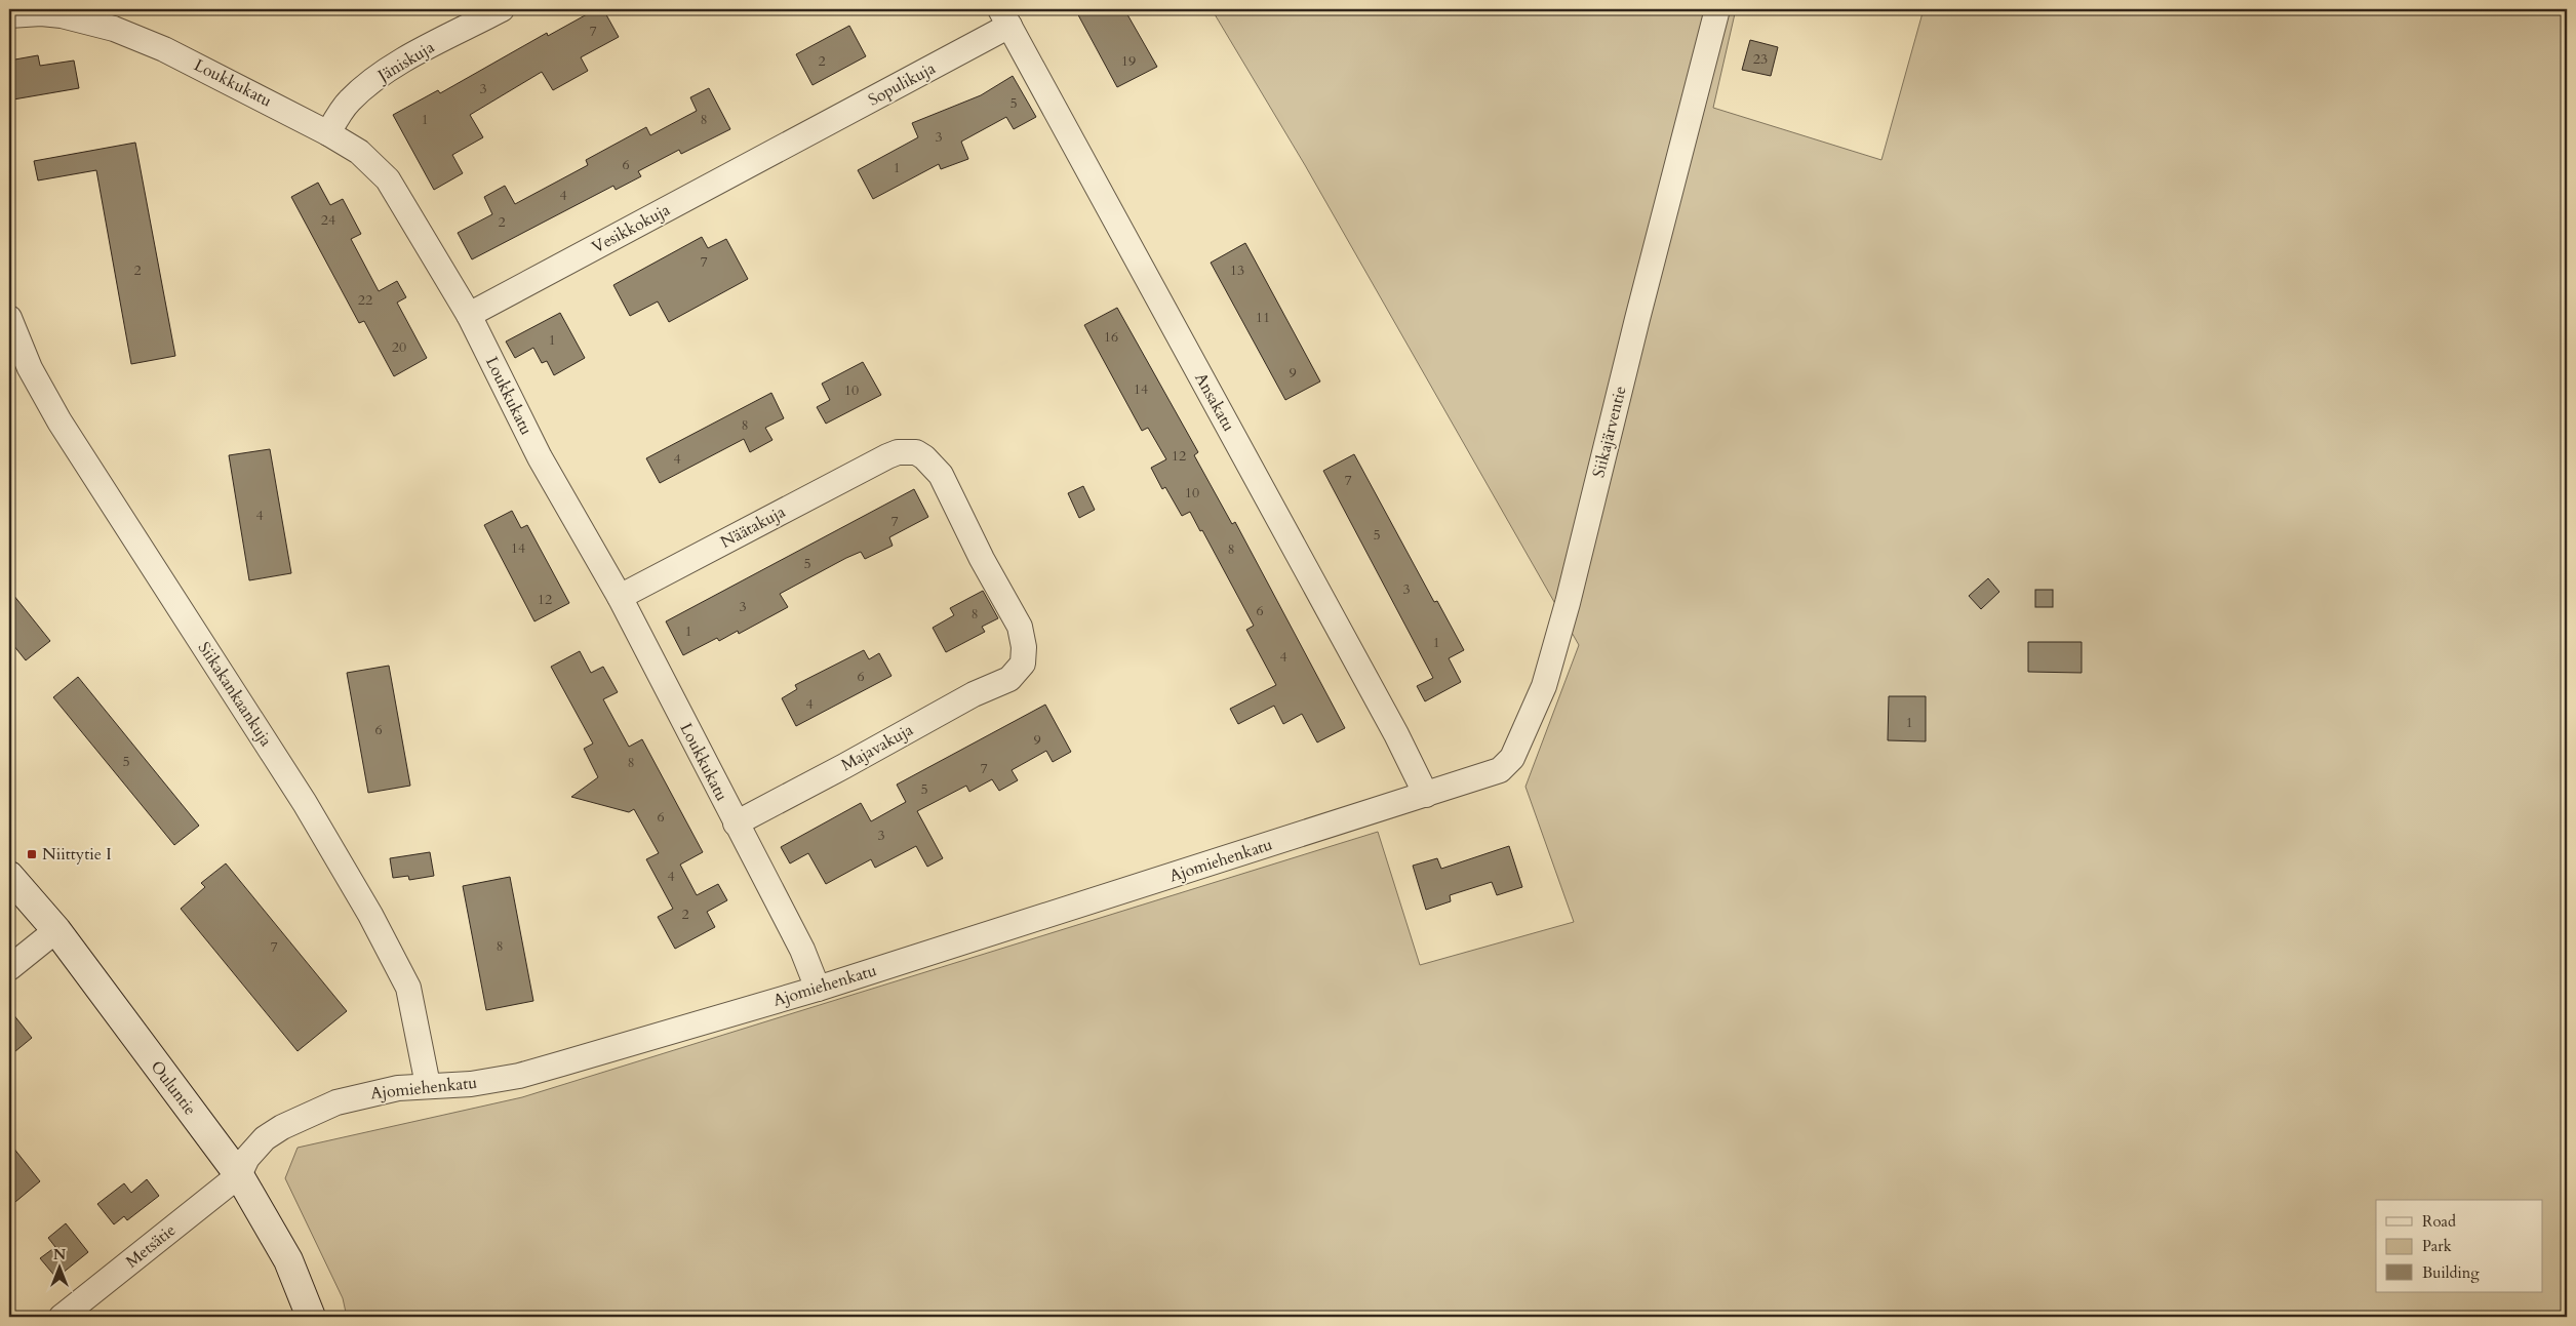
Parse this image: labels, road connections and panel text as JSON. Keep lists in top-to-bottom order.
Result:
{
  "streets": {
    "street": [
      "Jäniskuja",
      "Loukkukatu",
      "Sopulikuja",
      "Vesikkokuja",
      "Ansakatu",
      "Siikajärventie",
      "Näätakuja",
      "Siikakankaankuja",
      "Majavakuja",
      "Ajomiehenkatu",
      "Ouluntie",
      "Metsätie"
    ]
  },
  "crossings": [
    ["Jäniskuja", "Loukkukatu"],
    ["Loukkukatu", "Vesikkokuja"],
    ["Loukkukatu", "Näätakuja"],
    ["Loukkukatu", "Majavakuja"],
    ["Loukkukatu", "Ajomiehenkatu"],
    ["Sopulikuja", "Vesikkokuja"],
    ["Sopulikuja", "Ansakatu"],
    ["Ansakatu", "Siikajärventie"],
    ["Ansakatu", "Ajomiehenkatu"],
    ["Siikajärventie", "Ajomiehenkatu"],
    ["Näätakuja", "Majavakuja"],
    ["Siikakankaankuja", "Ajomiehenkatu"],
    ["Ajomiehenkatu", "Ouluntie"],
    ["Ajomiehenkatu", "Metsätie"],
    ["Ouluntie", "Metsätie"]
  ],
  "places": {
    "transit": ["Niittytie I"]
  },
  "house_numbers": [
    "7",
    "23",
    "2",
    "19",
    "3",
    "5",
    "1",
    "8",
    "3",
    "6",
    "1",
    "4",
    "24",
    "2",
    "7",
    "2",
    "13",
    "22",
    "11",
    "16",
    "1",
    "20",
    "9",
    "14",
    "10",
    "8",
    "12",
    "4",
    "7",
    "10",
    "4",
    "7",
    "5",
    "14",
    "8",
    "5",
    "3",
    "12",
    "3",
    "6",
    "8",
    "1",
    "1",
    "4",
    "6",
    "4",
    "1",
    "6",
    "9",
    "5",
    "8",
    "7",
    "5",
    "6",
    "3",
    "4",
    "2",
    "8",
    "7"
  ],
  "legend": ["Road", "Park", "Building"],
  "north": "top"
}
